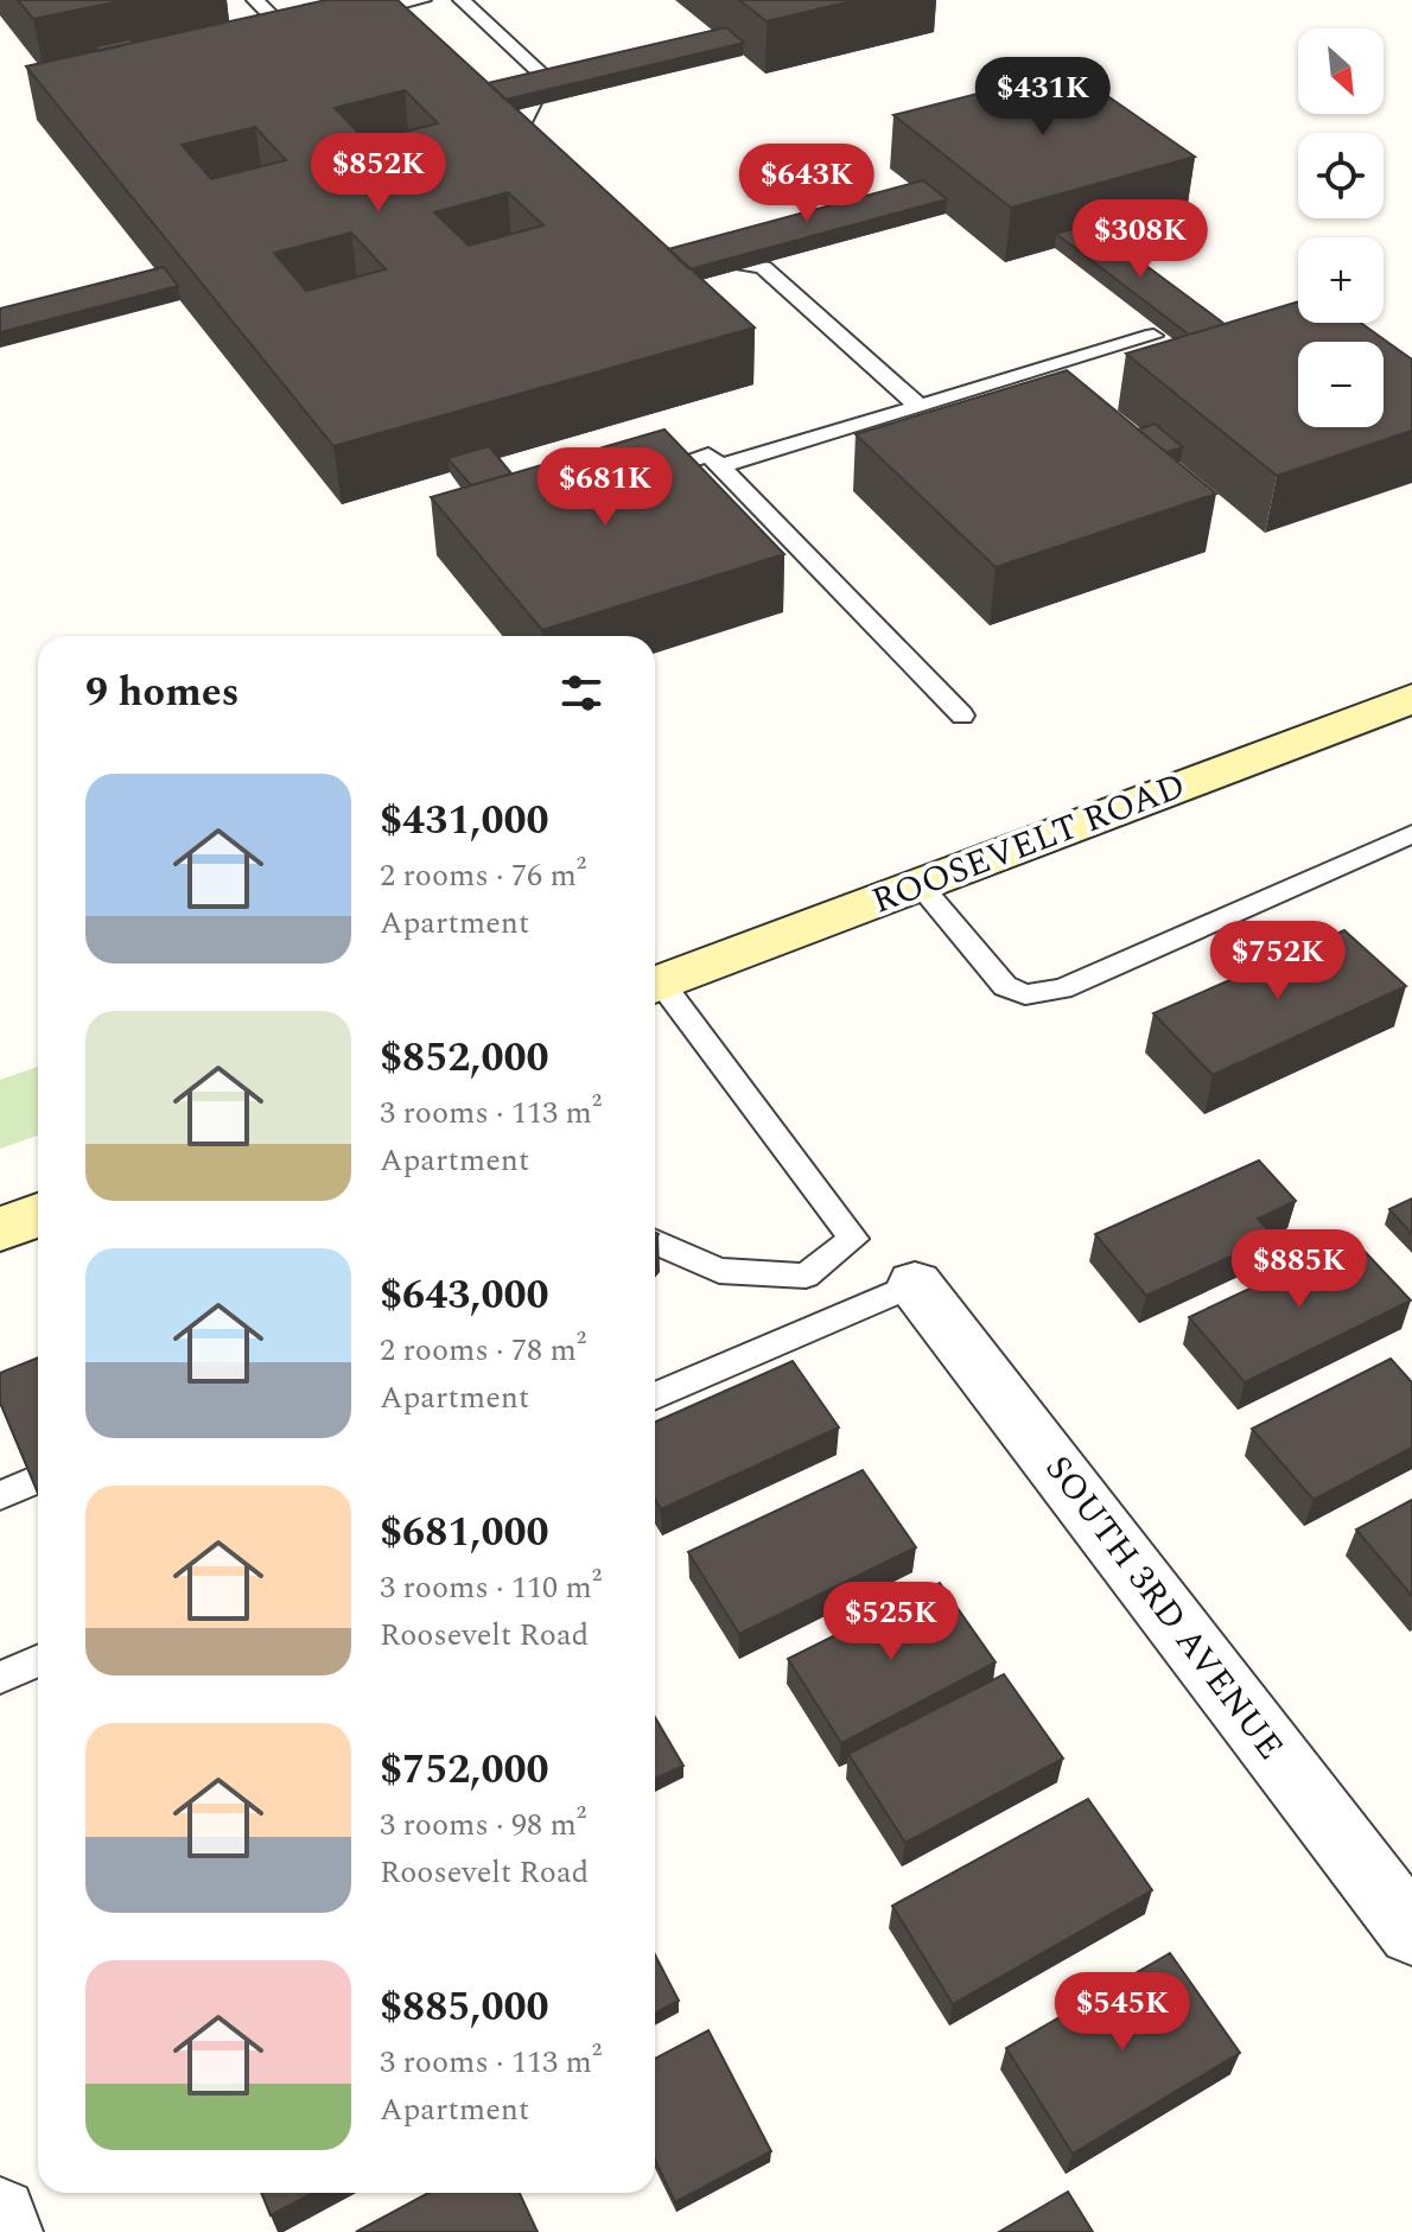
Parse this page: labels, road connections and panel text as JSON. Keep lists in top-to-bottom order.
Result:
{
  "streets": {
    "main road": ["ROOSEVELT ROAD"],
    "street": ["SOUTH 3RD AVENUE"]
  },
  "north": "bottom right",
  "page": {
    "map_buttons": ["+", "−"],
    "price": [
      "$431K",
      "$852K",
      "$643K",
      "$308K",
      "$681K",
      "$752K",
      "$885K",
      "$525K",
      "$545K"
    ],
    "heading": "9 homes",
    "list": [
      {
        "name": "$431,000",
        "note": "2 rooms · 76 m² · Apartment"
      },
      {
        "name": "$852,000",
        "note": "3 rooms · 113 m² · Apartment"
      },
      {
        "name": "$643,000",
        "note": "2 rooms · 78 m² · Apartment"
      },
      {
        "name": "$681,000",
        "note": "3 rooms · 110 m² · Roosevelt Road"
      },
      {
        "name": "$752,000",
        "note": "3 rooms · 98 m² · Roosevelt Road"
      },
      {
        "name": "$885,000",
        "note": "3 rooms · 113 m² · Apartment"
      }
    ]
  }
}
